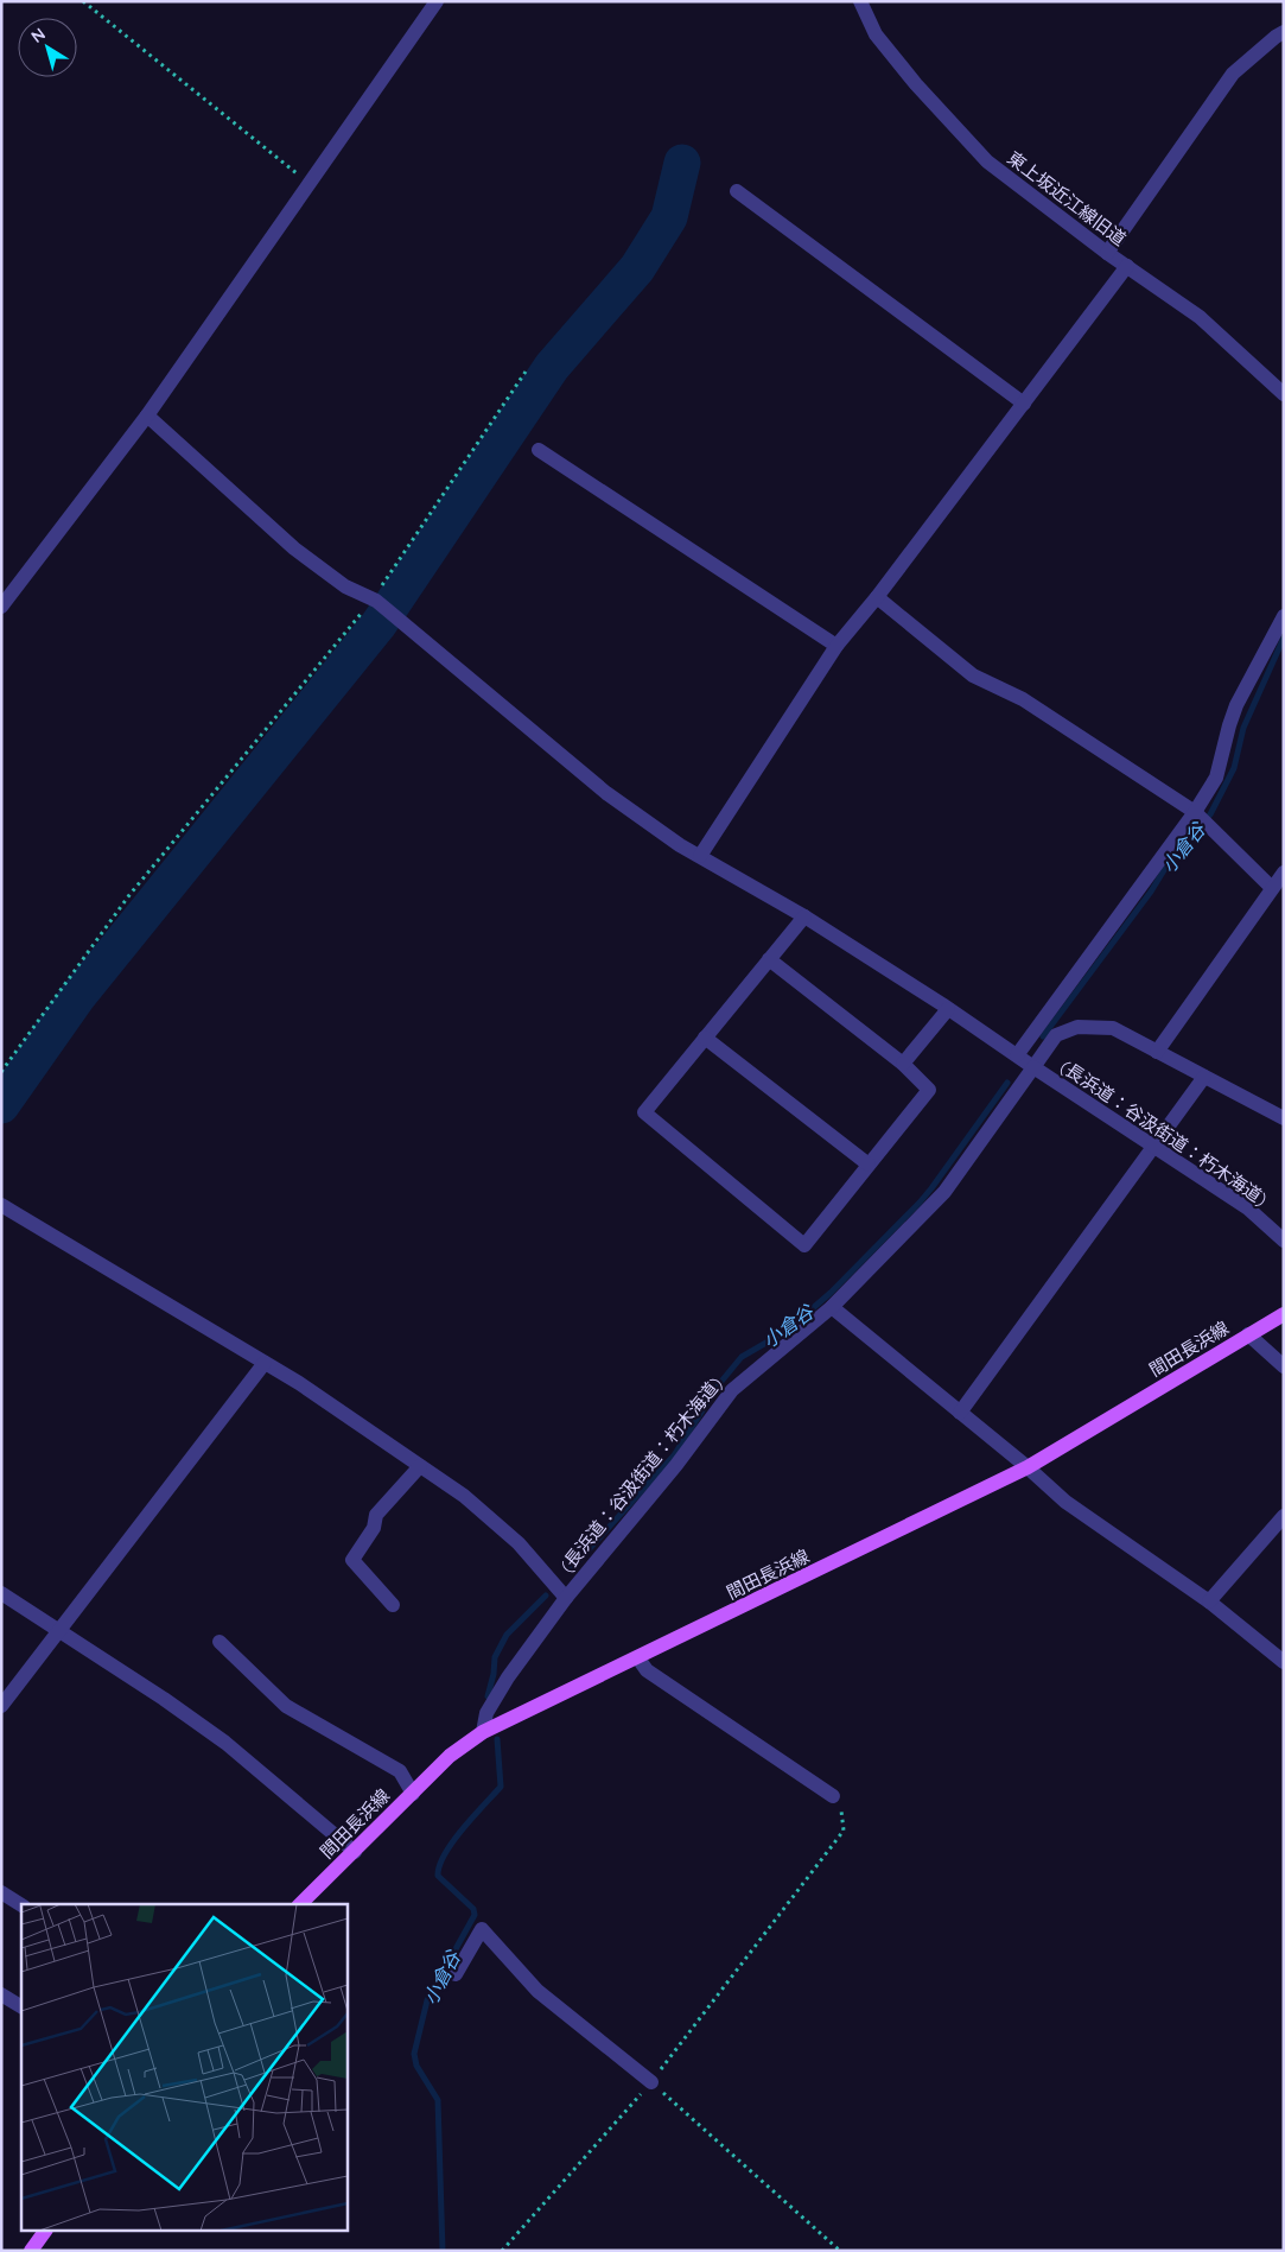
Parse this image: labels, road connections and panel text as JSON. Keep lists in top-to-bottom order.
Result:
{
  "streets": {
    "main road": ["間田長浜線"],
    "street": ["東上坂近江線旧道", "(長浜道：谷汲街道：朽木海道)"]
  },
  "crossings": [
    ["(長浜道：谷汲街道：朽木海道)", "間田長浜線"]
  ],
  "water": ["小倉谷"],
  "north": "top left"
}
